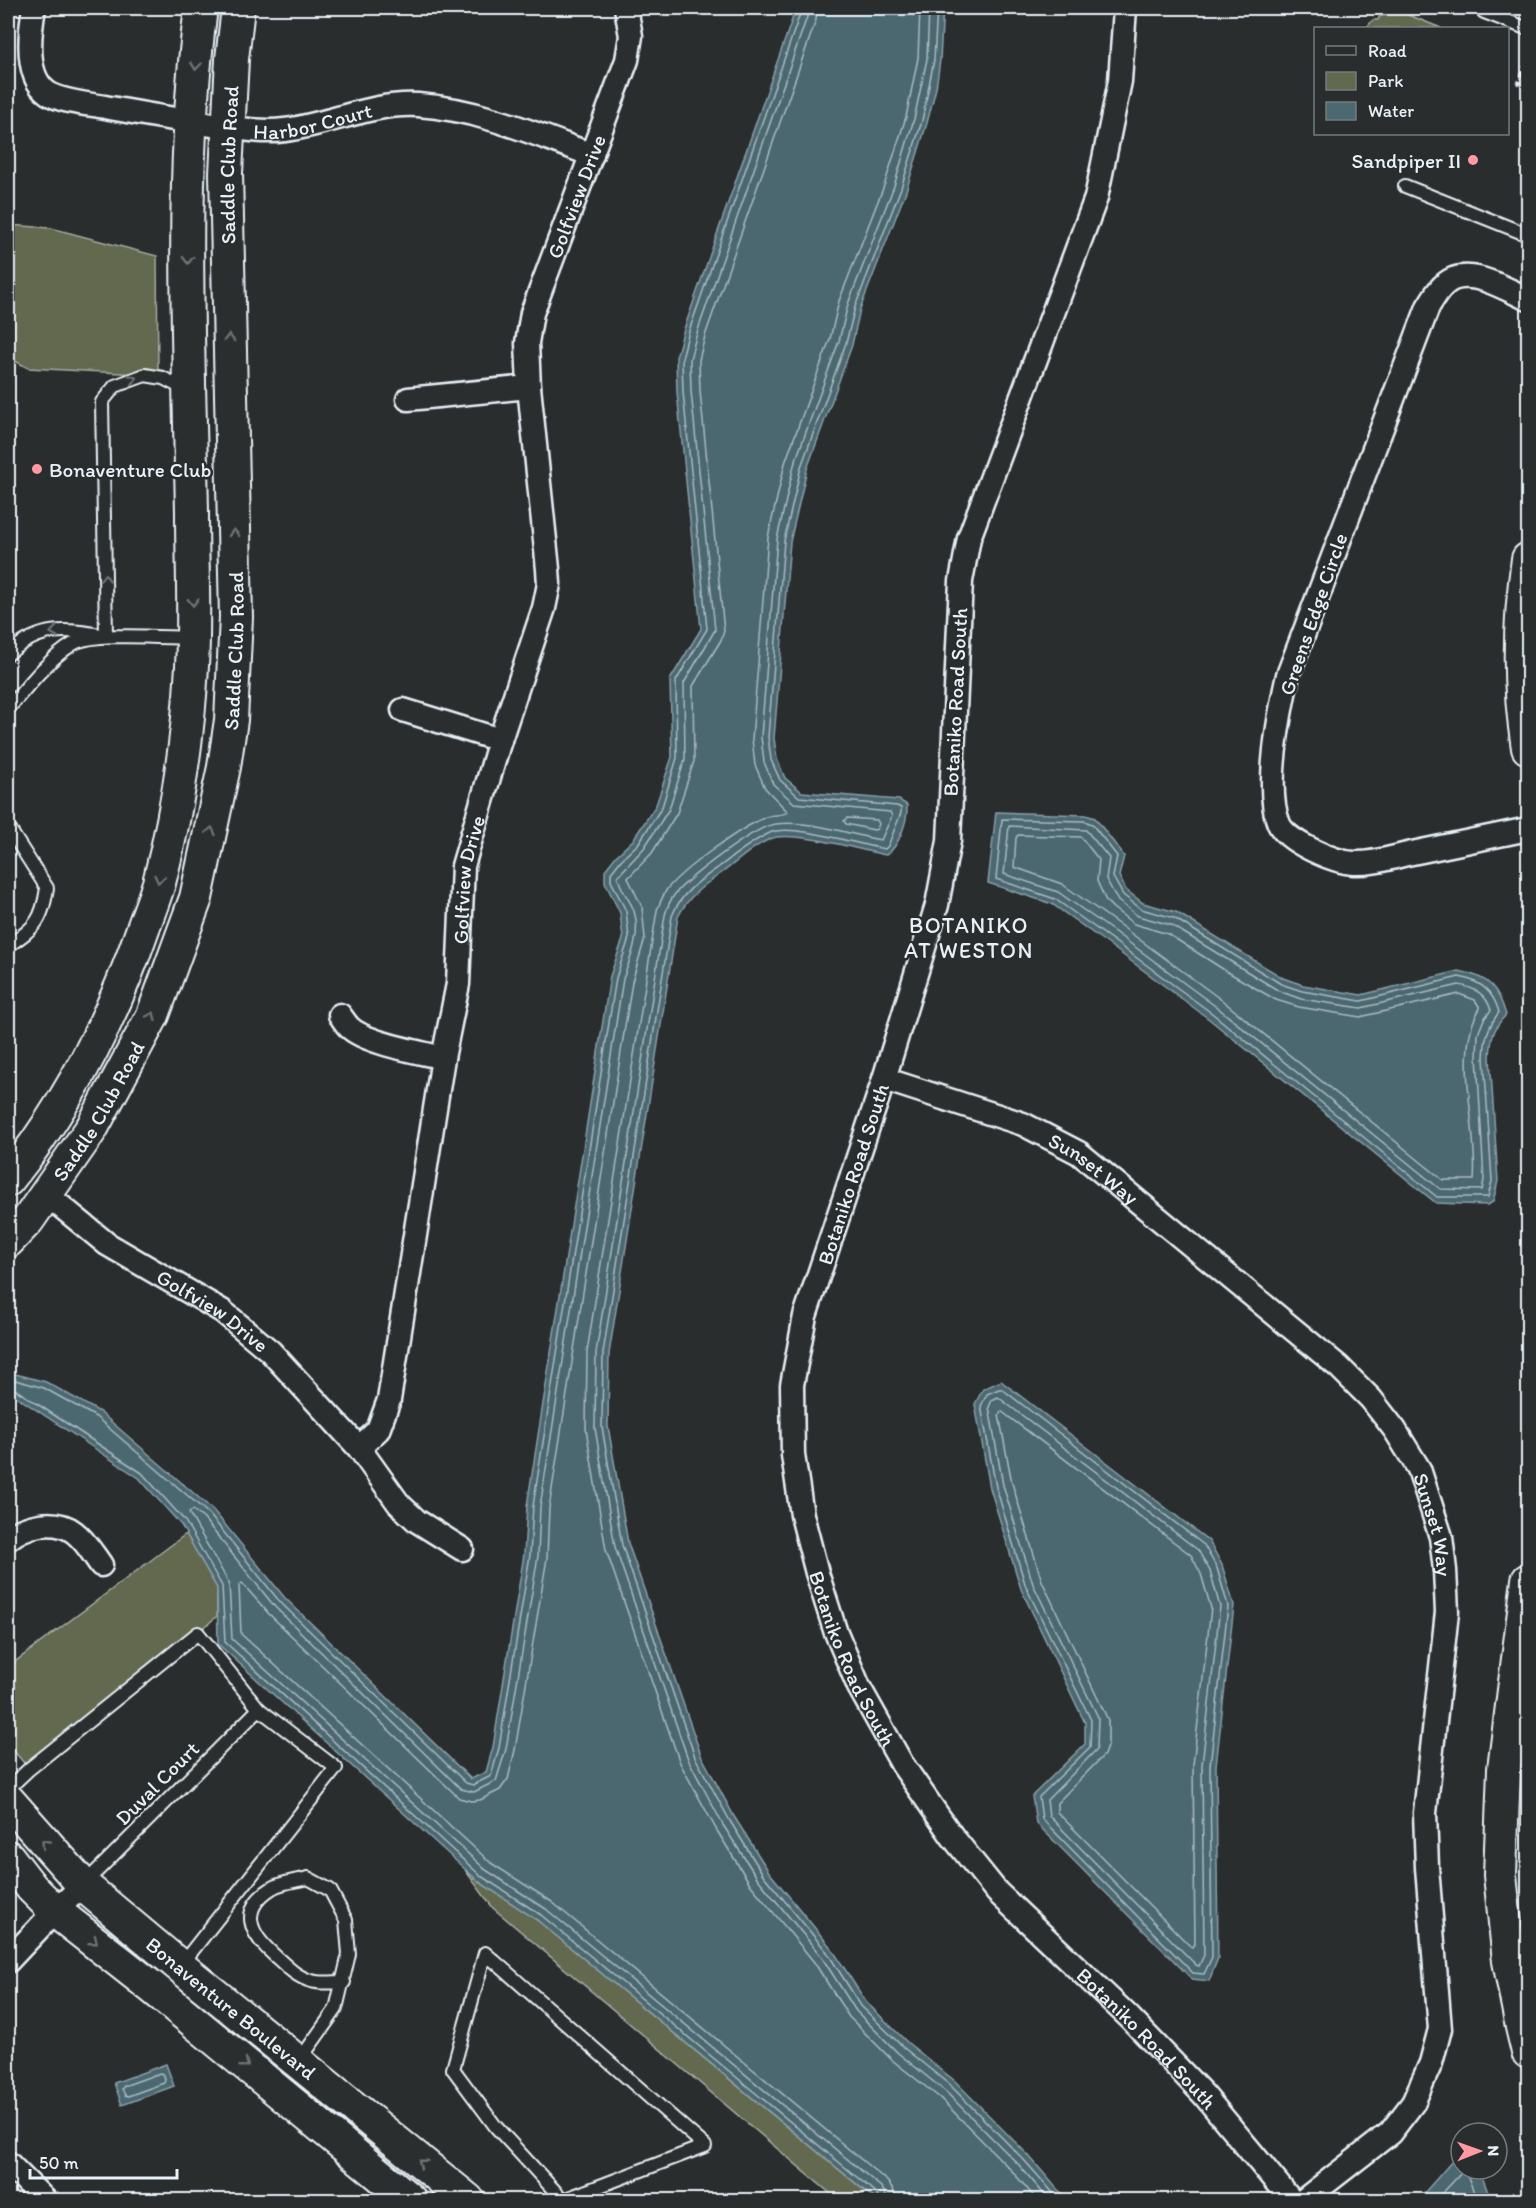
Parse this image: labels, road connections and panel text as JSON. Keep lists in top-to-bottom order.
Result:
{
  "streets": {
    "street": [
      "Harbor Court",
      "Saddle Club Road",
      "Golfview Drive",
      "Greens Edge Circle",
      "Botaniko Road South",
      "Sunset Way",
      "Bonaventure Boulevard"
    ],
    "lane": ["Duval Court"]
  },
  "crossings": [
    ["Harbor Court", "Saddle Club Road"],
    ["Harbor Court", "Golfview Drive"],
    ["Saddle Club Road", "Golfview Drive"],
    ["Botaniko Road South", "Sunset Way"],
    ["Duval Court", "Bonaventure Boulevard"]
  ],
  "districts": ["BOTANIKO AT WESTON"],
  "places": ["Sandpiper II", "Bonaventure Club"],
  "legend": ["Road", "Park", "Water"],
  "scale_bar": "50 m",
  "north": "right"
}
